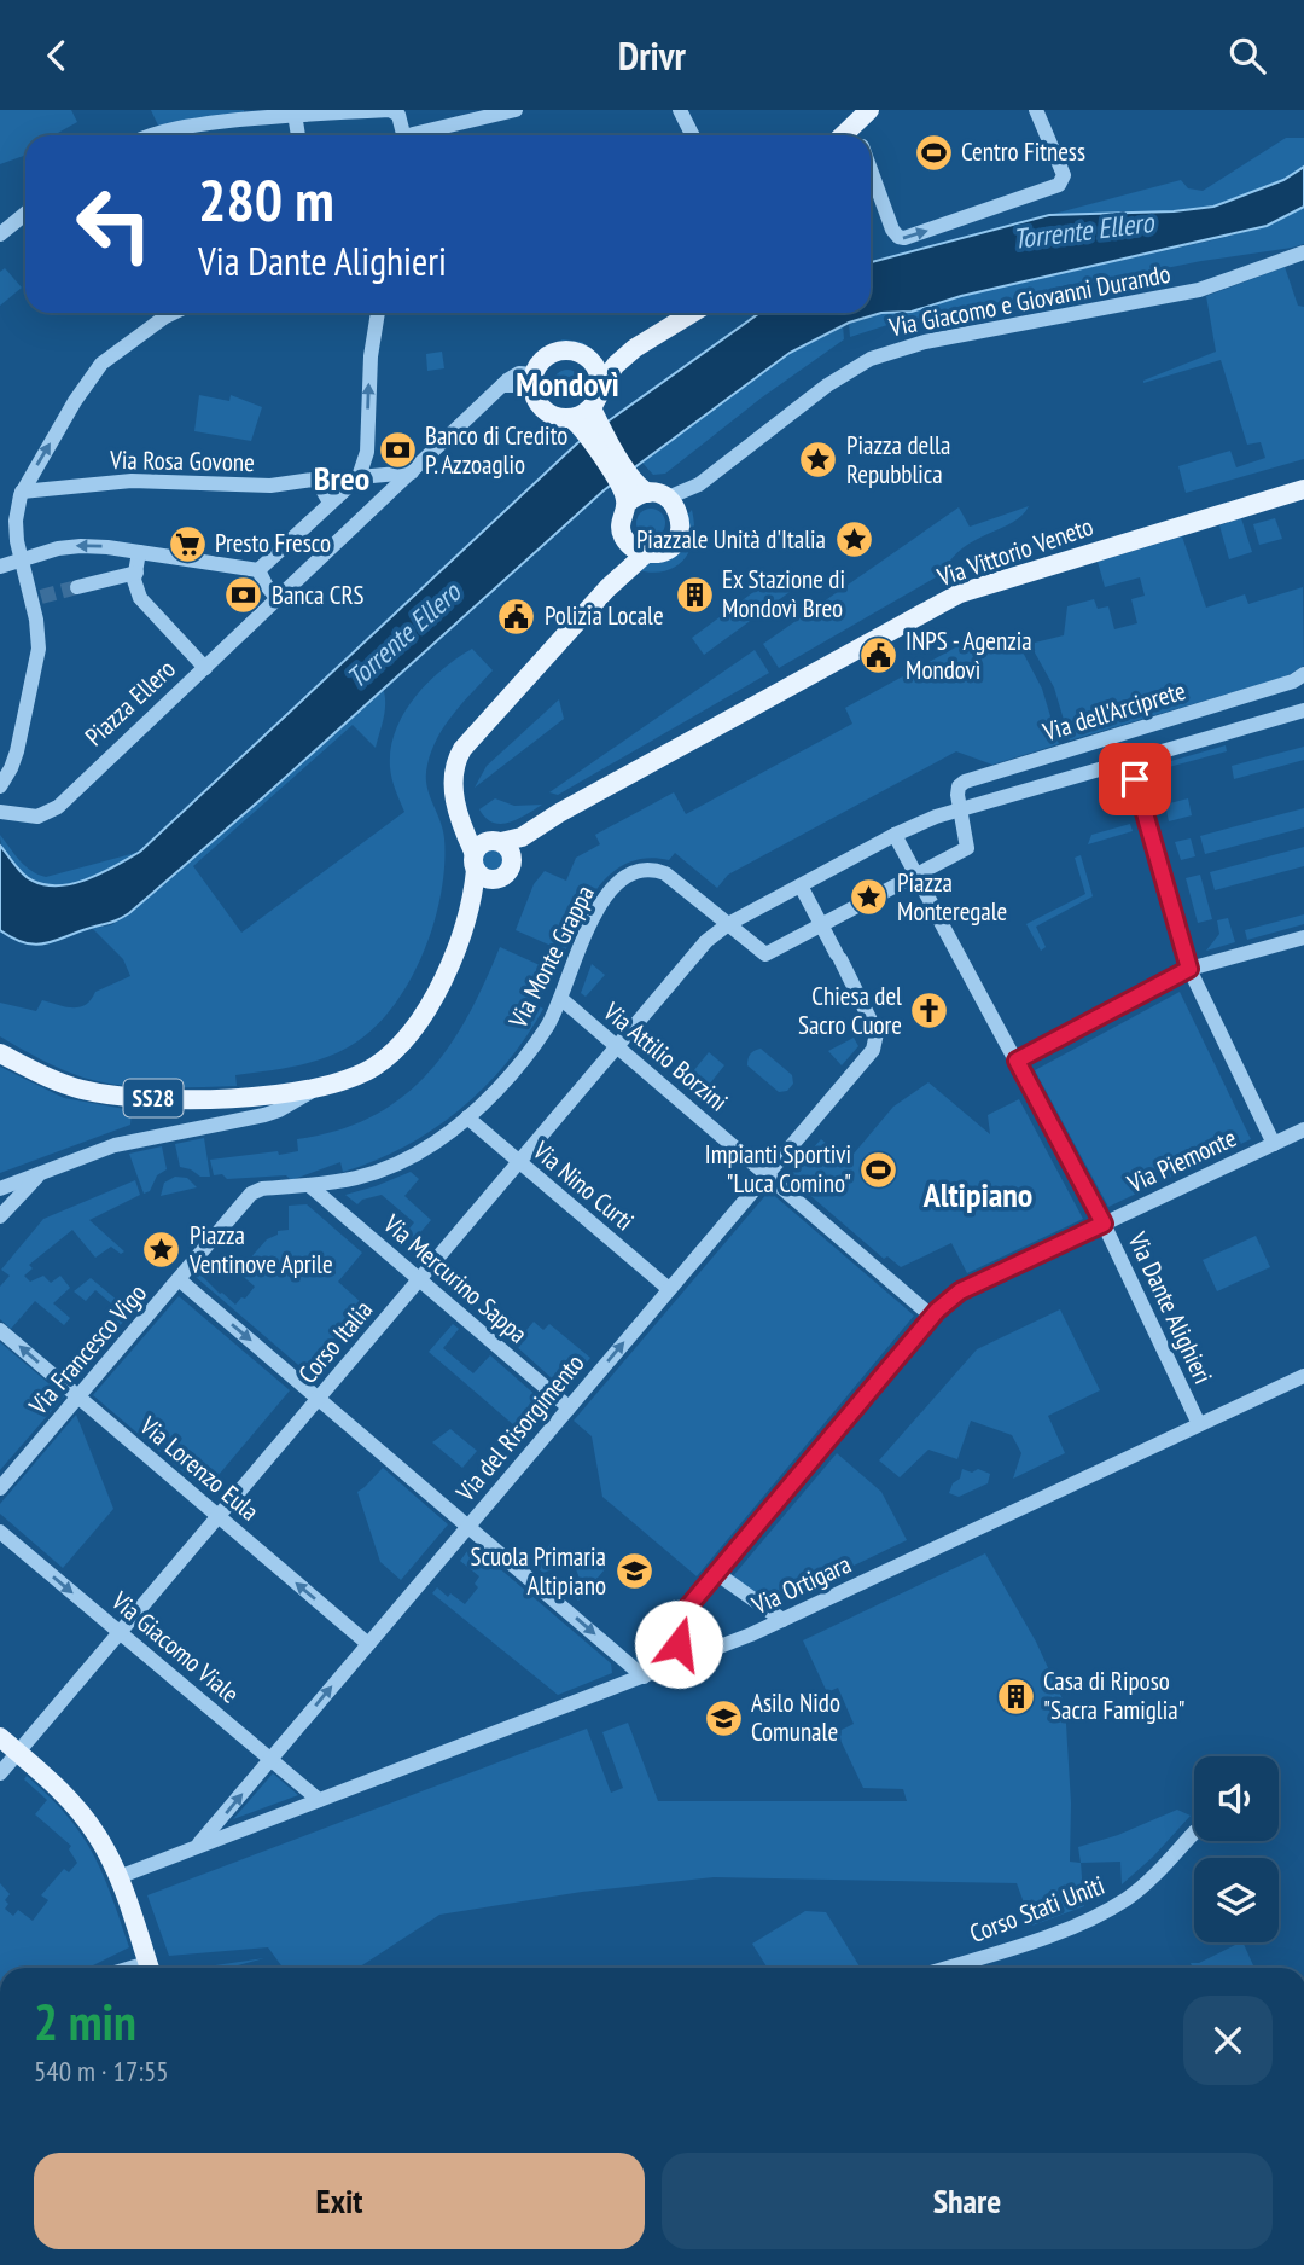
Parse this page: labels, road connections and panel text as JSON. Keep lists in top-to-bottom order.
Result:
{
  "streets": {
    "main road": ["Via Vittorio Veneto", "Piazza Ellero", "SS28"],
    "street": [
      "Via Giacomo e Giovanni Durando",
      "Via Rosa Govone",
      "Via dell'Arciprete",
      "Via Monte Grappa",
      "Via Attilio Borzini",
      "Via Piemonte",
      "Via Nino Curti",
      "Via Mercurino Sappa",
      "Via Dante Alighieri",
      "Corso Italia",
      "Via Francesco Vigo",
      "Via del Risorgimento",
      "Via Lorenzo Eula",
      "Via Ortigara",
      "Via Giacomo Viale",
      "Corso Stati Uniti"
    ]
  },
  "crossings": [
    ["Via Vittorio Veneto", "SS28"],
    ["Via Monte Grappa", "Via Attilio Borzini"],
    ["Via Monte Grappa", "Via Nino Curti"],
    ["Via Monte Grappa", "Via Mercurino Sappa"],
    ["Via Monte Grappa", "Corso Italia"],
    ["Via Monte Grappa", "Via Francesco Vigo"],
    ["Via Attilio Borzini", "Via Piemonte"],
    ["Via Attilio Borzini", "Corso Italia"],
    ["Via Attilio Borzini", "Via del Risorgimento"],
    ["Via Piemonte", "Via Dante Alighieri"],
    ["Via Piemonte", "Via Ortigara"],
    ["Via Nino Curti", "Corso Italia"],
    ["Via Nino Curti", "Via del Risorgimento"],
    ["Via Mercurino Sappa", "Corso Italia"],
    ["Via Mercurino Sappa", "Via del Risorgimento"],
    ["Via Dante Alighieri", "Via Ortigara"],
    ["Corso Italia", "Via Lorenzo Eula"],
    ["Corso Italia", "Via Giacomo Viale"],
    ["Via Francesco Vigo", "Via Lorenzo Eula"],
    ["Via del Risorgimento", "Via Lorenzo Eula"],
    ["Via del Risorgimento", "Via Ortigara"],
    ["Via del Risorgimento", "Via Giacomo Viale"],
    ["Via Ortigara", "Via Giacomo Viale"]
  ],
  "one_way": ["Via del Risorgimento", "Via Lorenzo Eula", "Via Giacomo Viale"],
  "districts": ["Mondovì", "Breo", "Altipiano"],
  "water": ["Torrente Ellero"],
  "places": {
    "sports": ["Centro Fitness", "Impianti Sportivi \"Luca Comino\""],
    "bank": ["Banco di Credito P. Azzoaglio", "Banca CRS"],
    "place": [
      "Piazza della Repubblica",
      "Piazzale Unità d'Italia",
      "Piazza Monteregale",
      "Piazza Ventinove Aprile"
    ],
    "supermarket": ["Presto Fresco"],
    "building": ["Ex Stazione di Mondovì Breo", "Casa di Riposo \"Sacra Famiglia\""],
    "public building": ["Polizia Locale", "INPS - Agenzia Mondovì"],
    "church": ["Chiesa del Sacro Cuore"],
    "school or university": ["Scuola Primaria Altipiano", "Asilo Nido Comunale"]
  },
  "page": {
    "header": "Drivr",
    "turn": ["280 m", "Via Dante Alighieri"],
    "heading": ["2 min", "540 m · 17:55"],
    "buttons": ["Exit", "Share"]
  }
}
